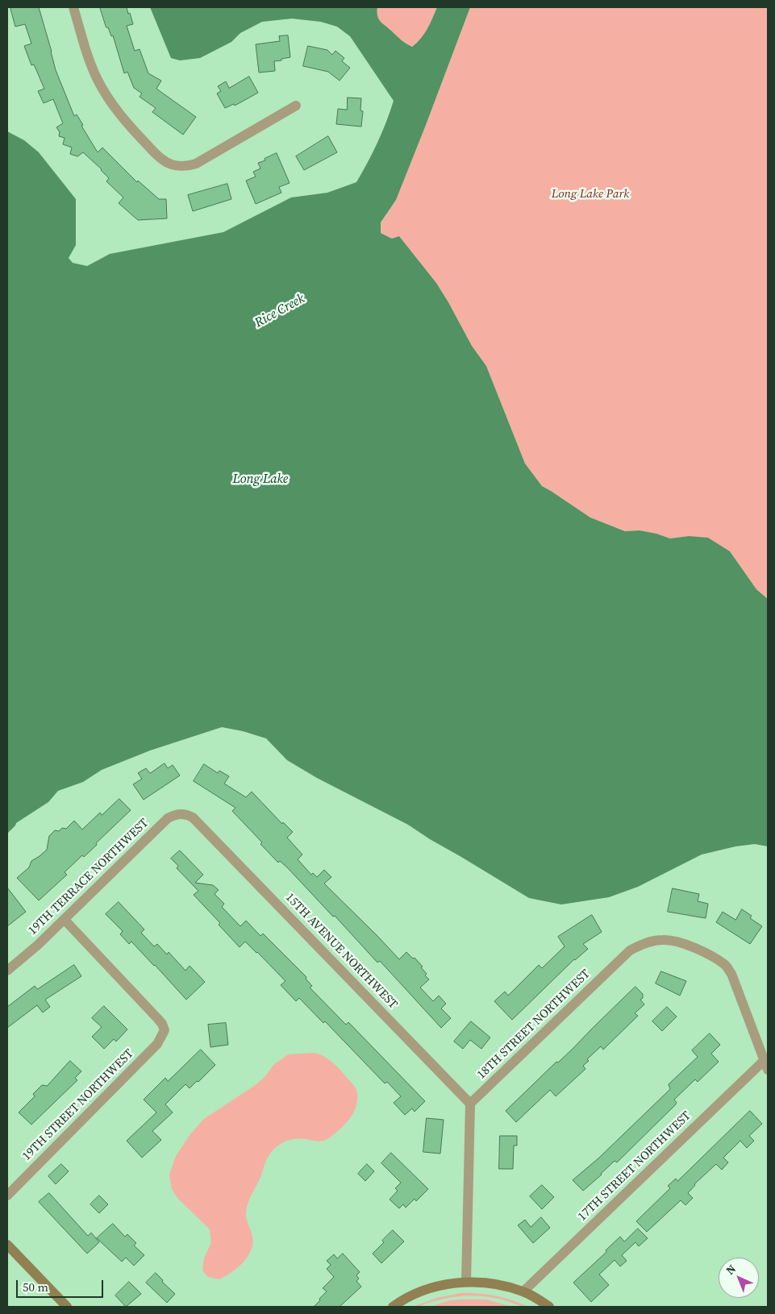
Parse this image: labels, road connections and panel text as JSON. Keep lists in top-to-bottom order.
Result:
{
  "streets": {
    "street": [
      "19TH TERRACE NORTHWEST",
      "15TH AVENUE NORTHWEST",
      "18TH STREET NORTHWEST",
      "19TH STREET NORTHWEST",
      "17TH STREET NORTHWEST"
    ]
  },
  "crossings": [
    ["19TH TERRACE NORTHWEST", "15TH AVENUE NORTHWEST"],
    ["19TH TERRACE NORTHWEST", "19TH STREET NORTHWEST"],
    ["15TH AVENUE NORTHWEST", "18TH STREET NORTHWEST"],
    ["18TH STREET NORTHWEST", "17TH STREET NORTHWEST"]
  ],
  "water": ["Rice Creek", "Long Lake"],
  "parks": ["Long Lake Park"],
  "scale_bar": "50 m",
  "north": "top left"
}
